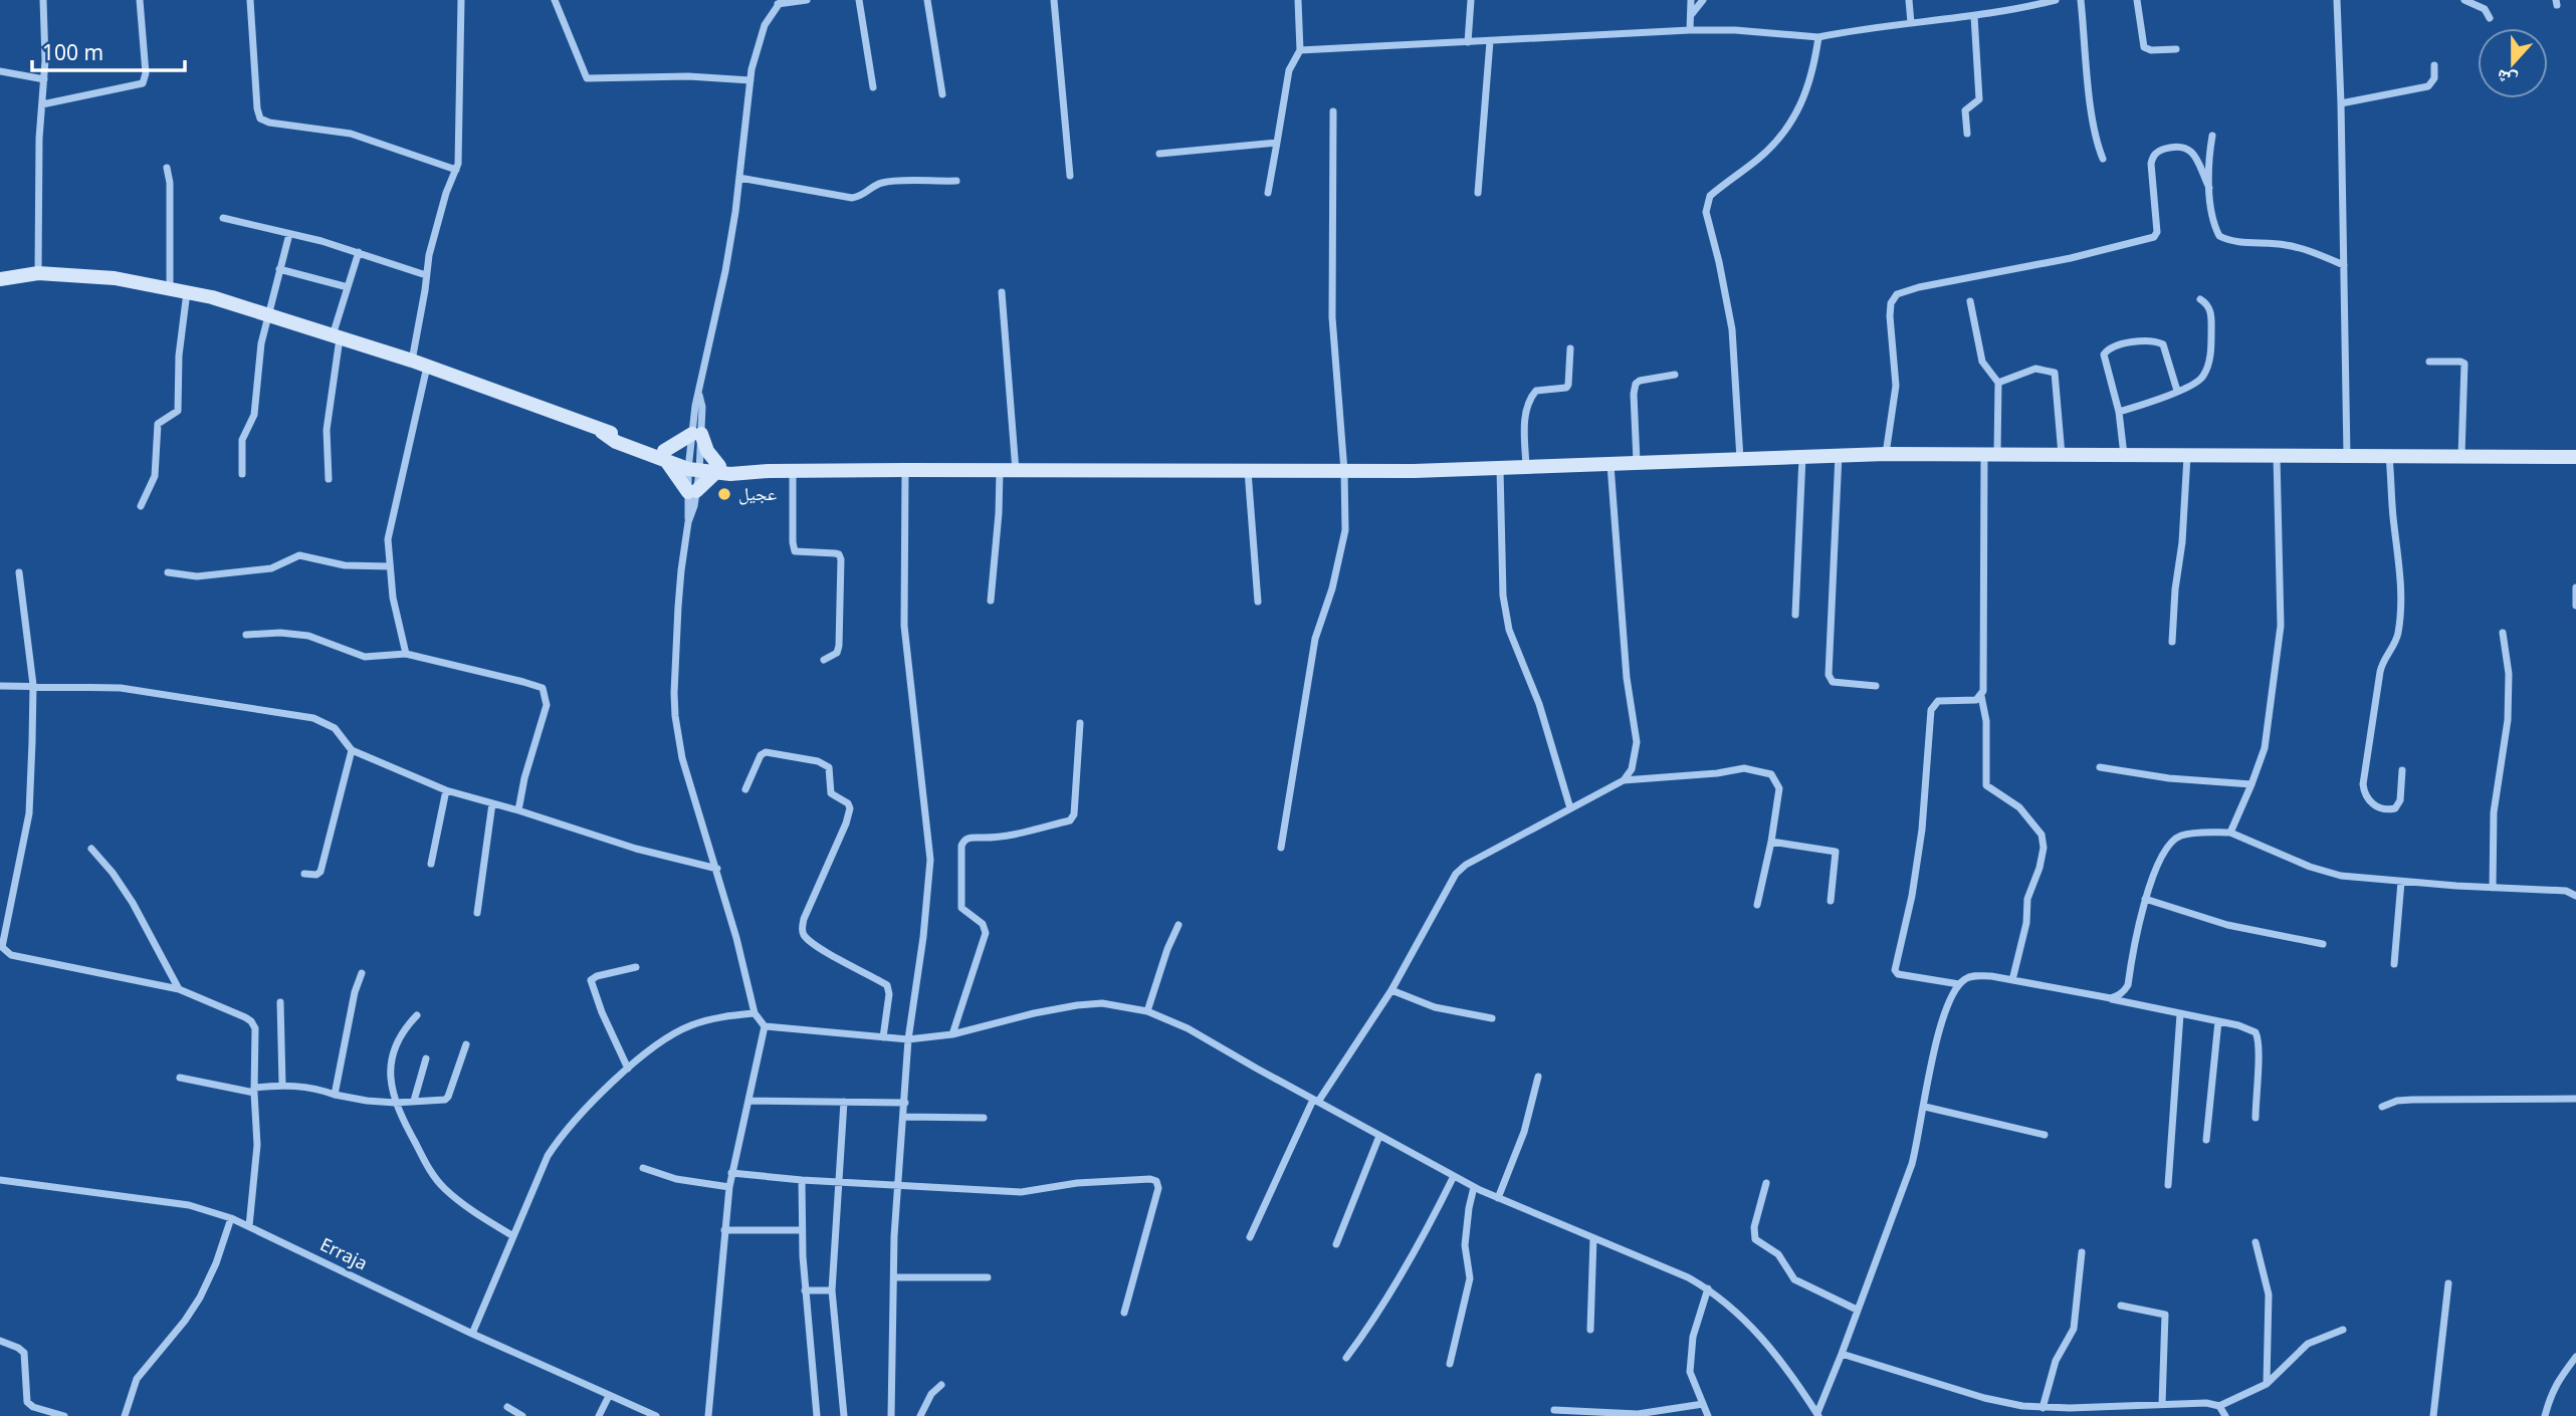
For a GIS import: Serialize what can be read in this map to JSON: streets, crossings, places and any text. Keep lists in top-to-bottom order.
{
  "streets": {
    "street": ["Erraja"]
  },
  "places": ["عجيل"],
  "scale_bar": "100 m",
  "north": "bottom"
}
